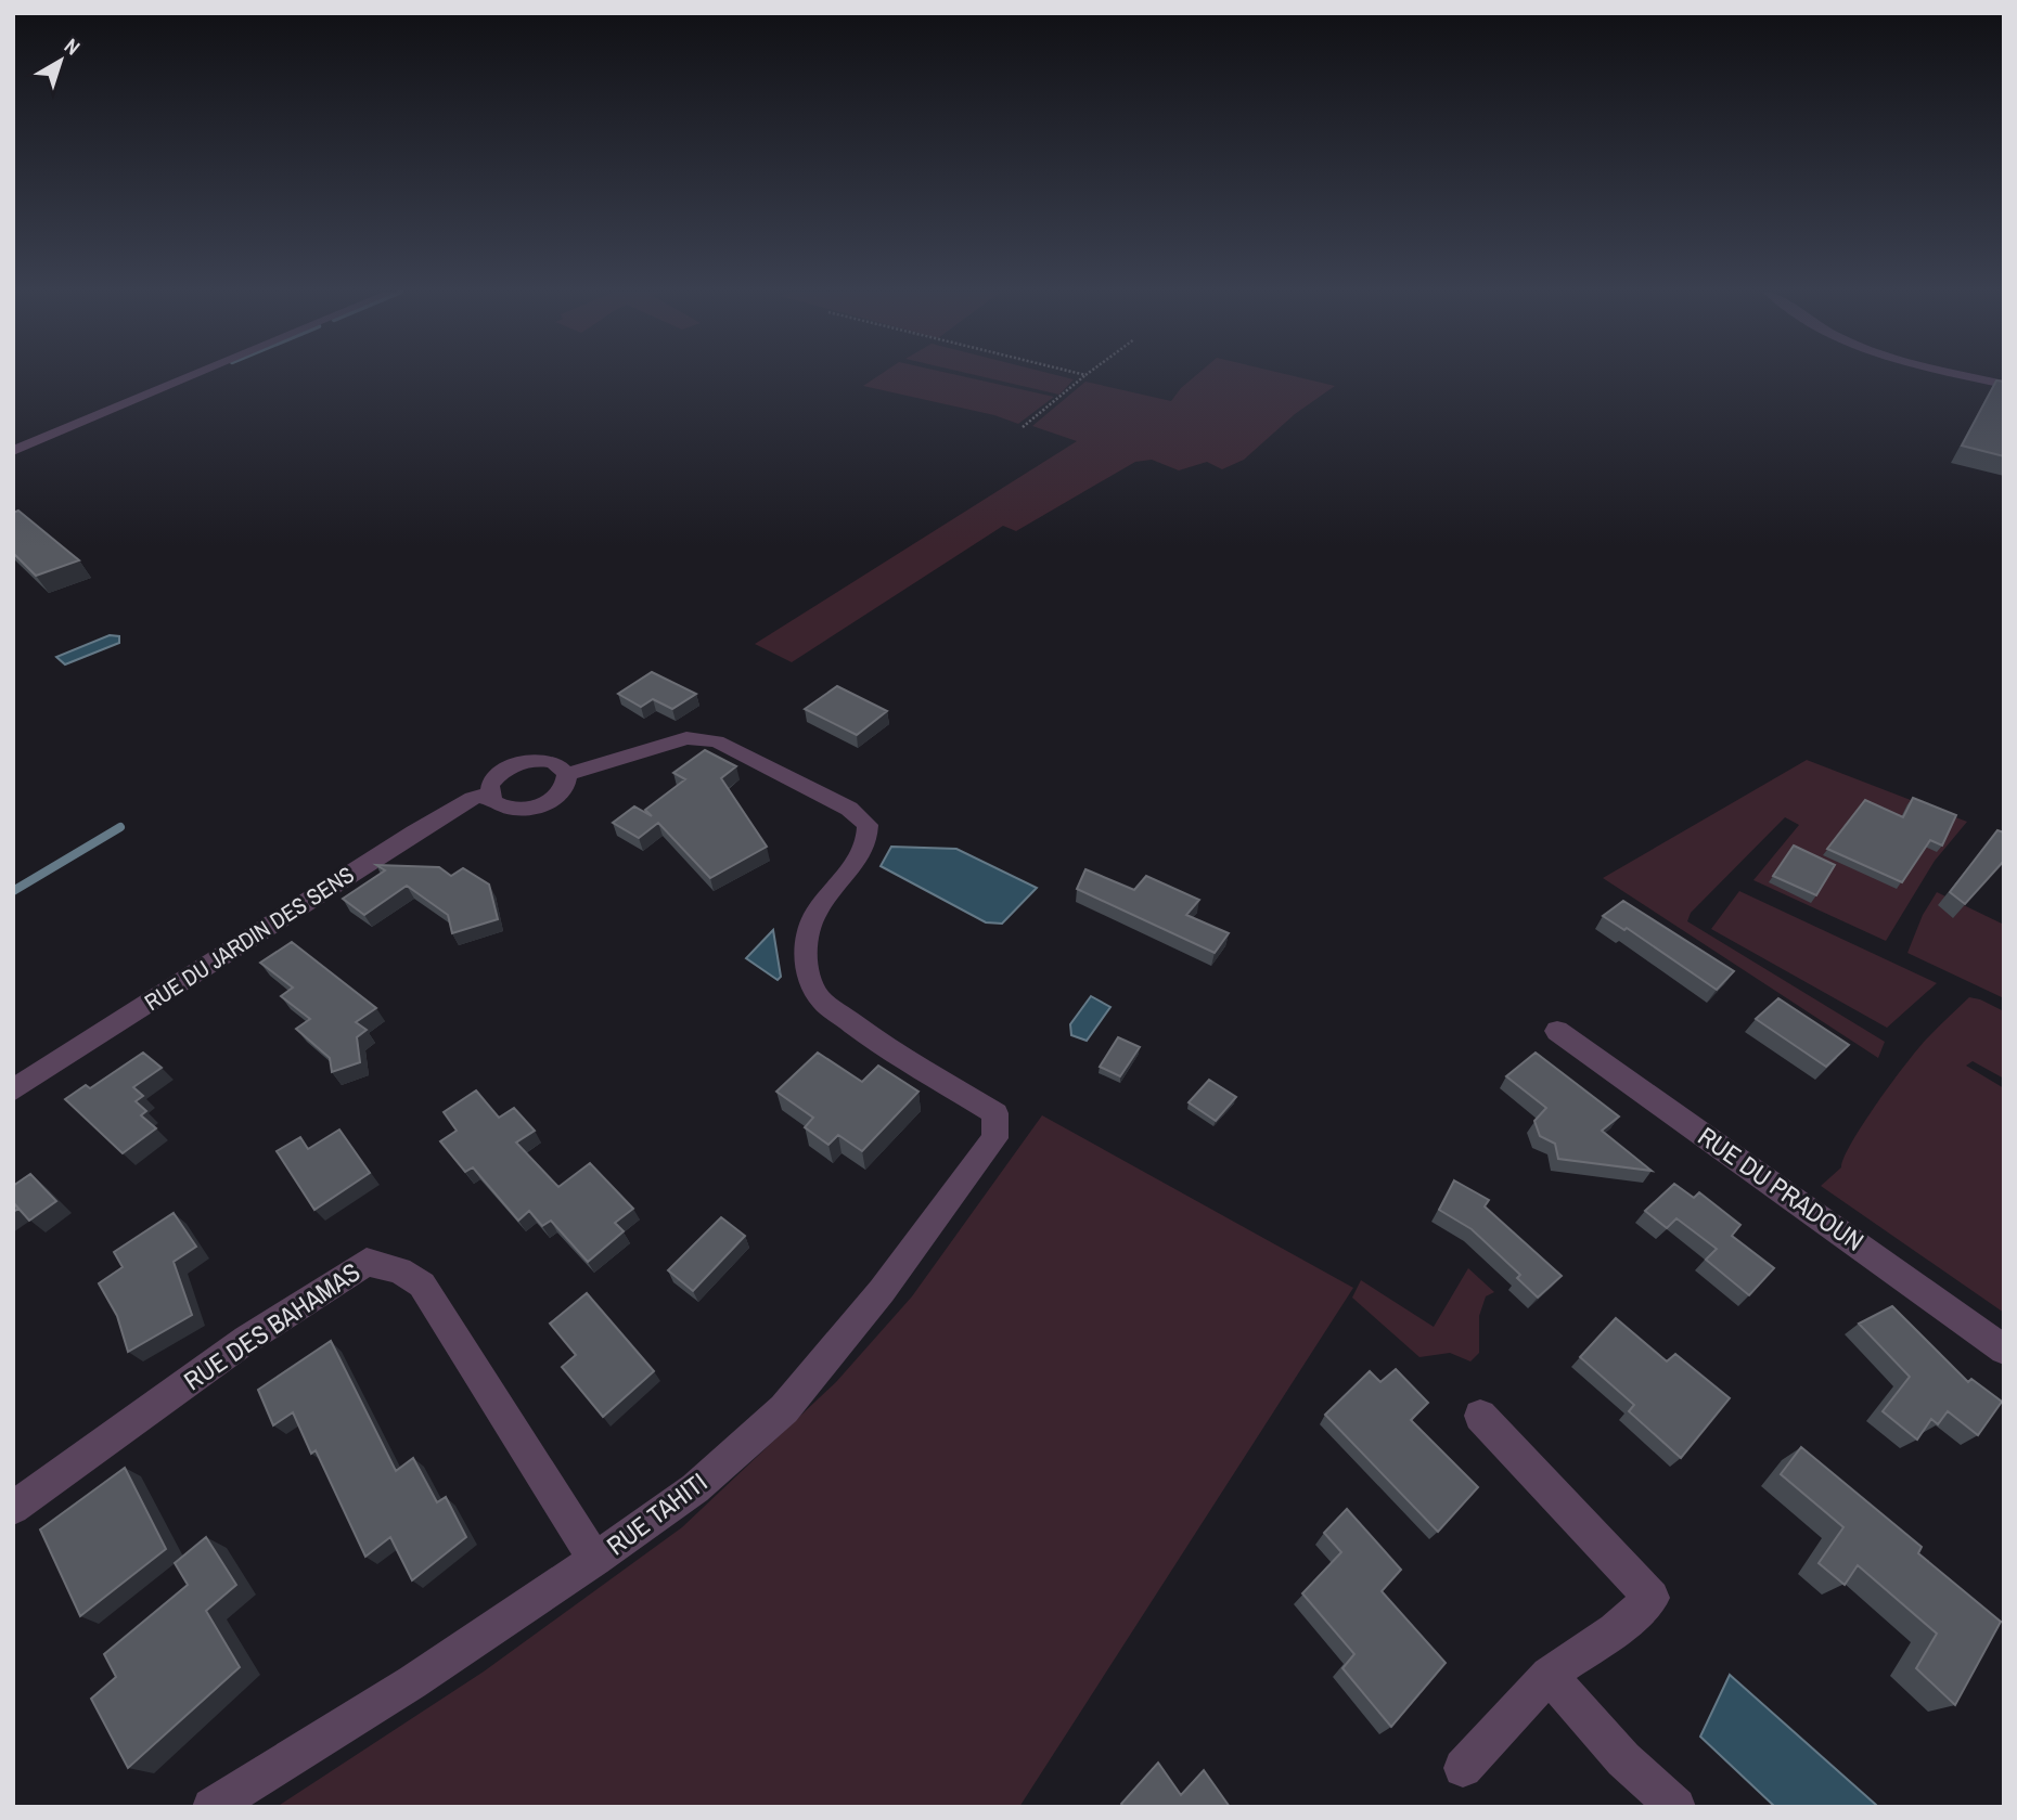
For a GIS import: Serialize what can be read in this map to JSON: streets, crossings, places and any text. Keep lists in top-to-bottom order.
{
  "streets": {
    "street": [
      "RUE DU JARDIN DES SENS",
      "RUE DU PRADOUN",
      "RUE DES BAHAMAS",
      "RUE TAHITI"
    ]
  },
  "crossings": [
    ["RUE DU JARDIN DES SENS", "RUE TAHITI"],
    ["RUE DES BAHAMAS", "RUE TAHITI"]
  ],
  "north": "top right"
}
